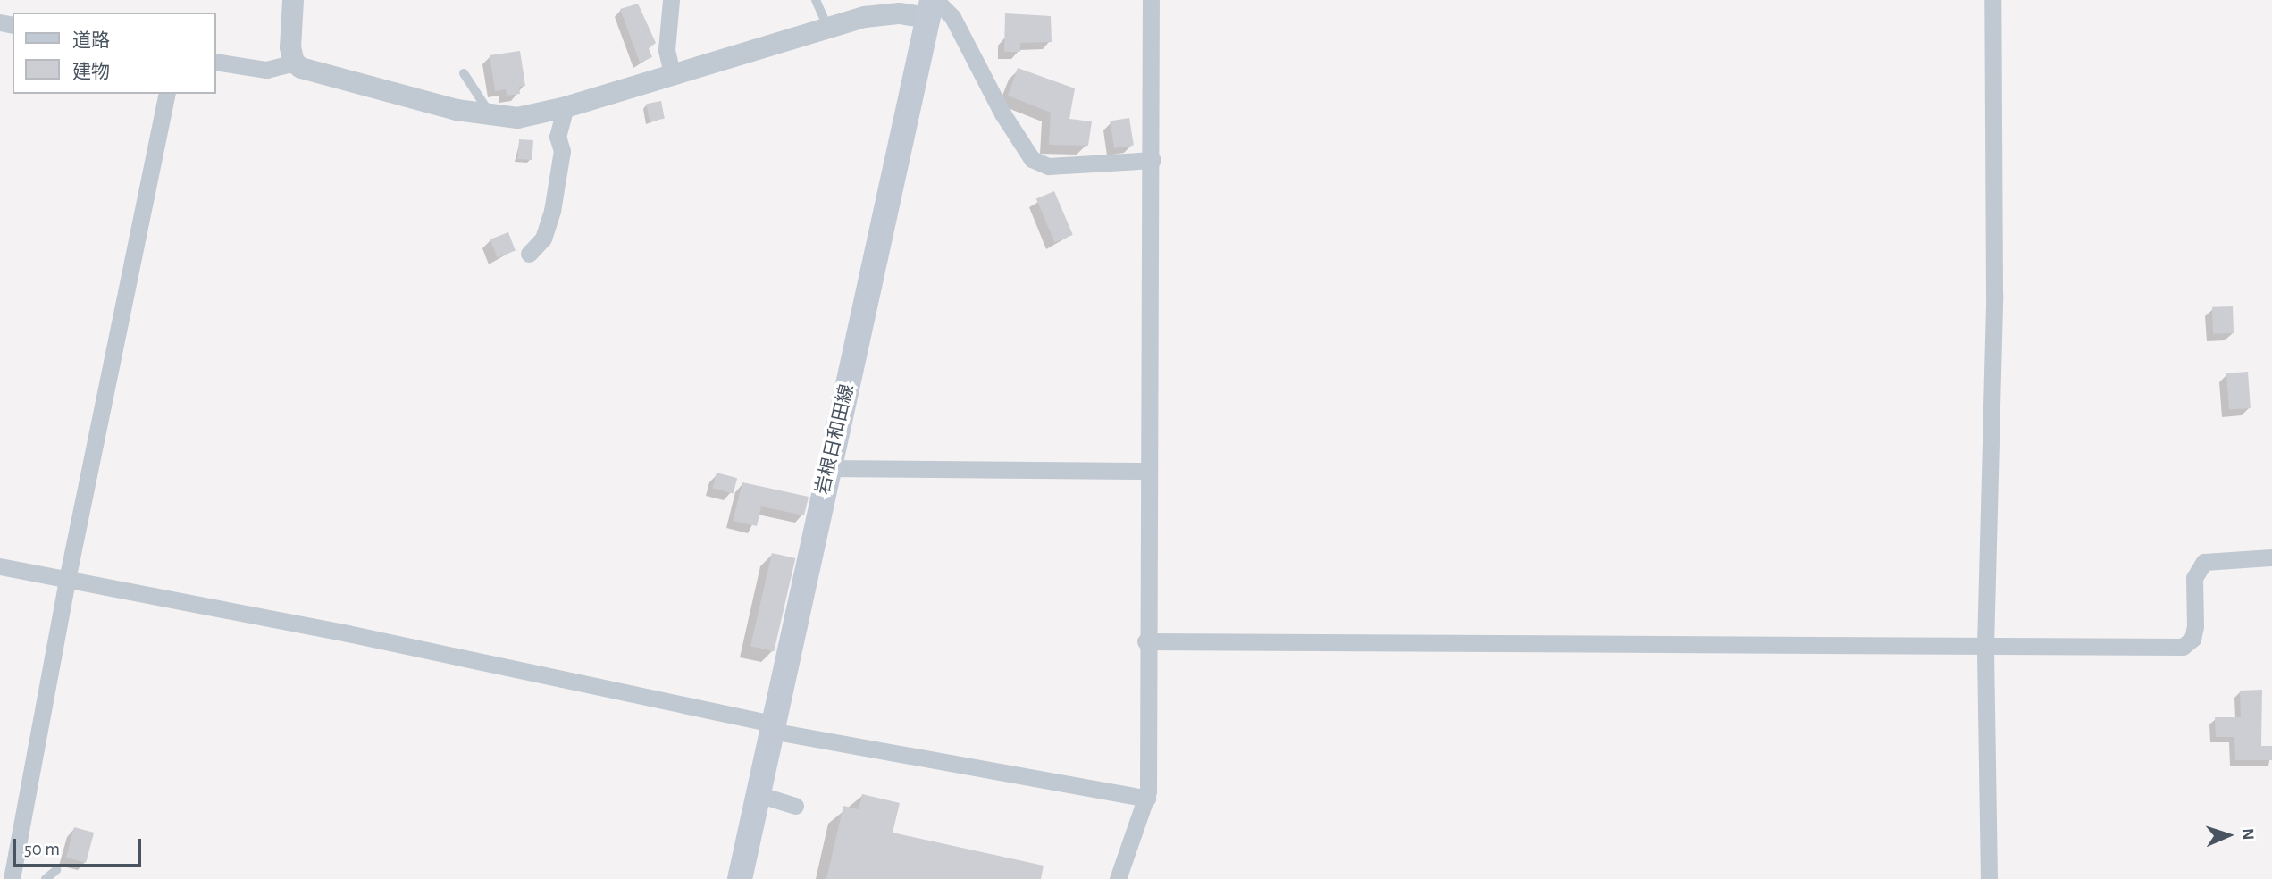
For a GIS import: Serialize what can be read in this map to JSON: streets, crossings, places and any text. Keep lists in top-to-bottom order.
{
  "streets": {
    "main road": ["岩根日和田線"]
  },
  "legend": ["道路", "建物"],
  "scale_bar": "50 m",
  "north": "right"
}
